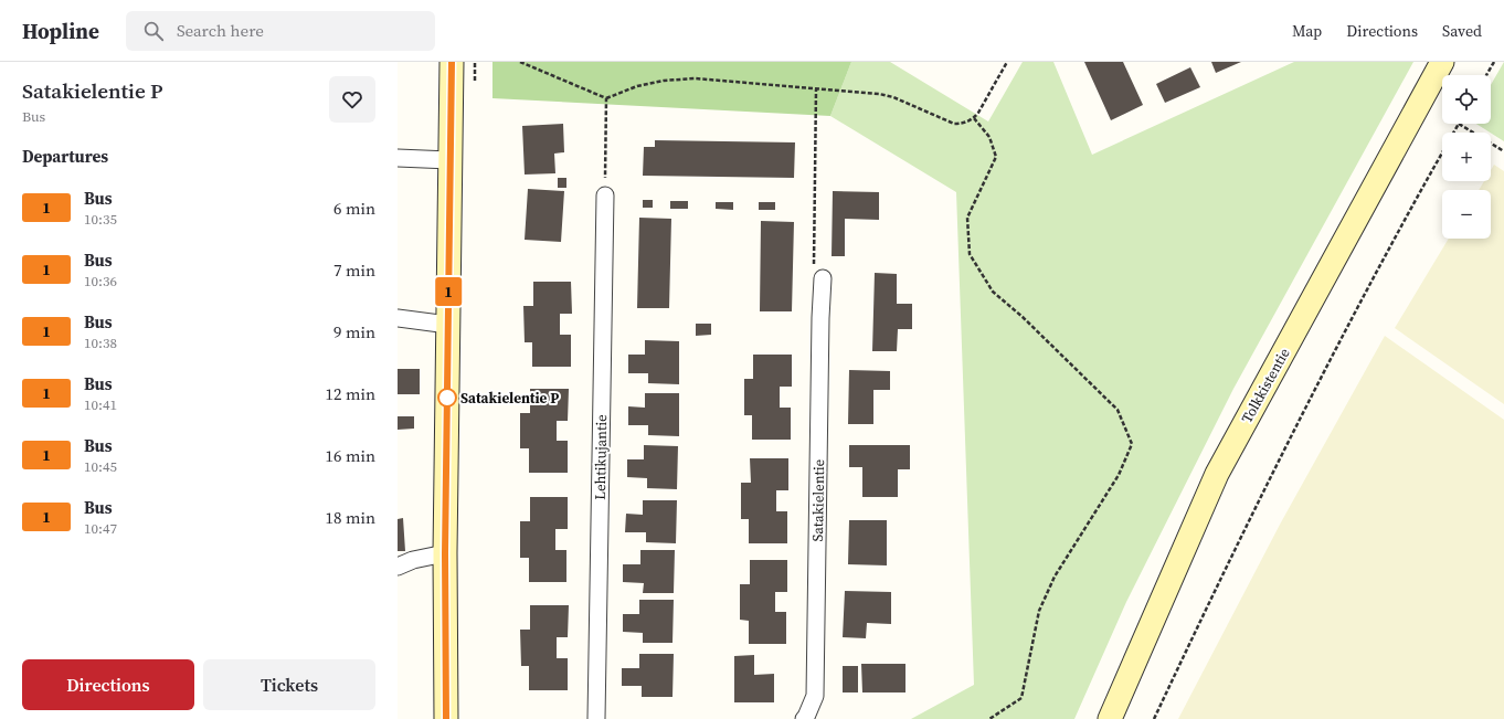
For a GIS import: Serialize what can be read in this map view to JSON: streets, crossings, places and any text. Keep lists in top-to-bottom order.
{
  "streets": {
    "street": ["Tolkkistentie", "Lehtikujantie", "Satakielentie"]
  },
  "places": ["Satakielentie P"],
  "lines": ["bus line 1"],
  "page": {
    "header": "Hopline",
    "search": "Search here",
    "nav": ["Map", "Directions", "Saved"],
    "heading": [
      ["Satakielentie P", "Bus"],
      "Departures"
    ],
    "on_map": "1",
    "map_buttons": ["+", "−"],
    "list": [
      {
        "mark": "1",
        "name": "Bus",
        "note": "10:35",
        "value": "6 min"
      },
      {
        "mark": "1",
        "name": "Bus",
        "note": "10:36",
        "value": "7 min"
      },
      {
        "mark": "1",
        "name": "Bus",
        "note": "10:38",
        "value": "9 min"
      },
      {
        "mark": "1",
        "name": "Bus",
        "note": "10:41",
        "value": "12 min"
      },
      {
        "mark": "1",
        "name": "Bus",
        "note": "10:45",
        "value": "16 min"
      },
      {
        "mark": "1",
        "name": "Bus",
        "note": "10:47",
        "value": "18 min"
      }
    ],
    "buttons": ["Directions", "Tickets"]
  }
}
